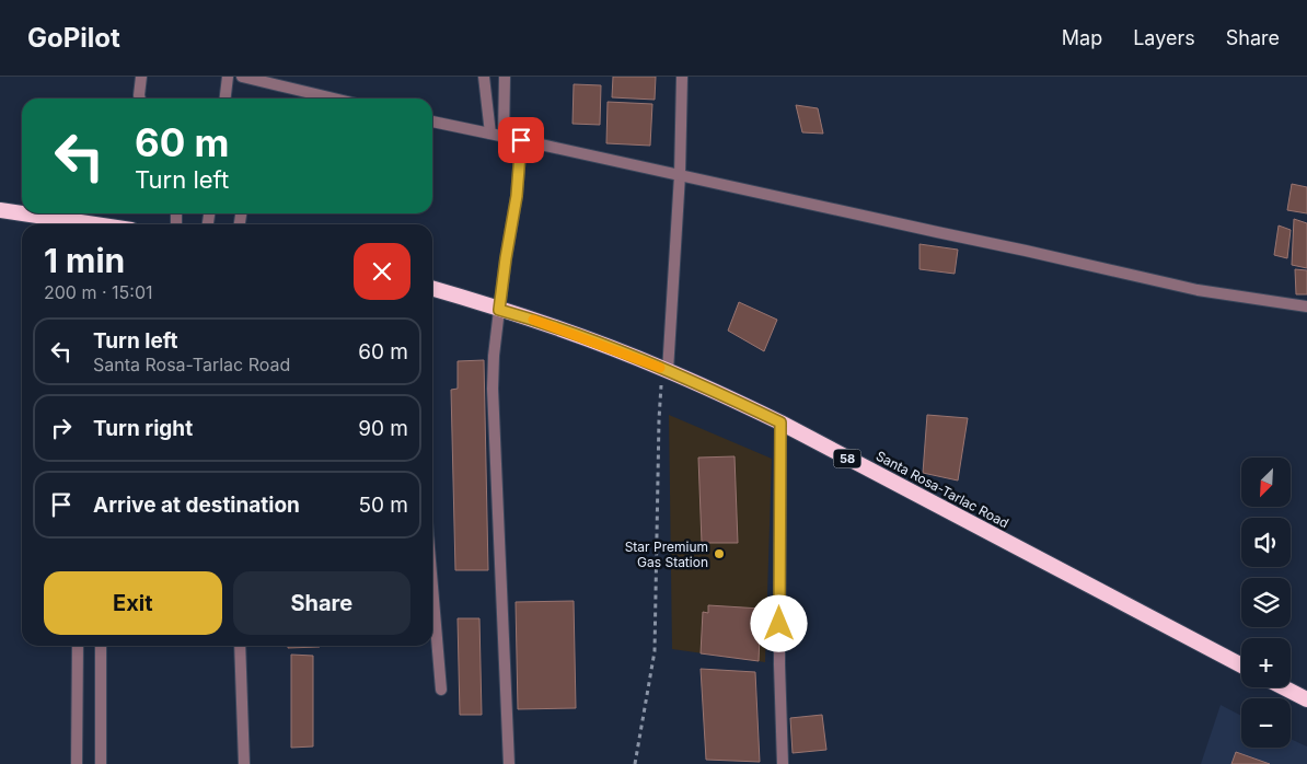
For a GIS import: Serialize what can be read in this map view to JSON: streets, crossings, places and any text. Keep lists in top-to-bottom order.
{
  "streets": {
    "highway": ["58", "Santa Rosa-Tarlac Road"]
  },
  "places": ["Star Premium Gas Station"],
  "north": "bottom left",
  "page": {
    "header": "GoPilot",
    "nav": ["Map", "Layers", "Share"],
    "turn": ["60 m", "Turn left"],
    "heading": ["1 min", "200 m · 15:01"],
    "list": [
      {
        "name": "Turn left",
        "note": "Santa Rosa-Tarlac Road",
        "value": "60 m"
      },
      {
        "name": "Turn right",
        "value": "90 m"
      },
      {
        "name": "Arrive at destination",
        "value": "50 m"
      }
    ],
    "map_buttons": ["+", "−"],
    "buttons": ["Exit", "Share"]
  }
}
